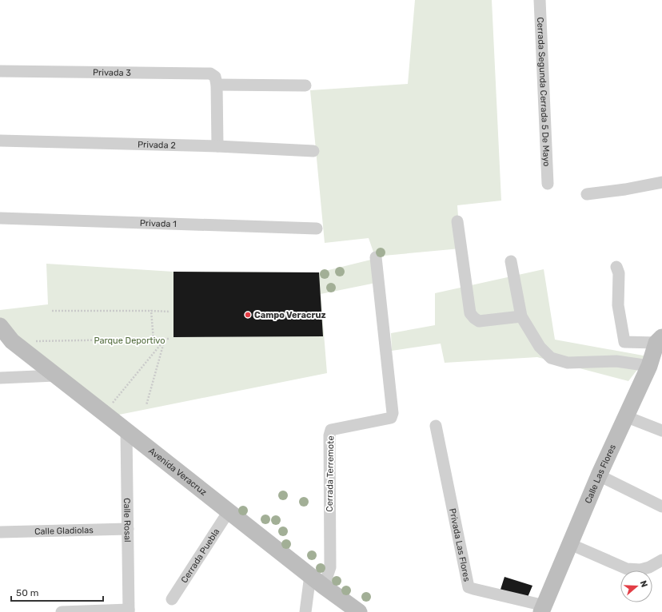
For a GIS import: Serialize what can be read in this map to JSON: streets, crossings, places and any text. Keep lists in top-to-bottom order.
{
  "streets": {
    "street": [
      "Privada 3",
      "Cerrada Segunda Cerrada 5 De Mayo",
      "Privada 2",
      "Privada 1",
      "Avenida Veracruz",
      "Cerrada Terremote",
      "Calle Las Flores",
      "Calle Rosal",
      "Calle Gladiolas",
      "Privada Las Flores",
      "Cerrada Puebla"
    ]
  },
  "crossings": [
    ["Avenida Veracruz", "Cerrada Terremote"],
    ["Avenida Veracruz", "Calle Rosal"],
    ["Avenida Veracruz", "Cerrada Puebla"],
    ["Calle Las Flores", "Privada Las Flores"],
    ["Calle Rosal", "Calle Gladiolas"]
  ],
  "parks": ["Parque Deportivo"],
  "places": ["Campo Veracruz"],
  "scale_bar": "50 m",
  "north": "right"
}
